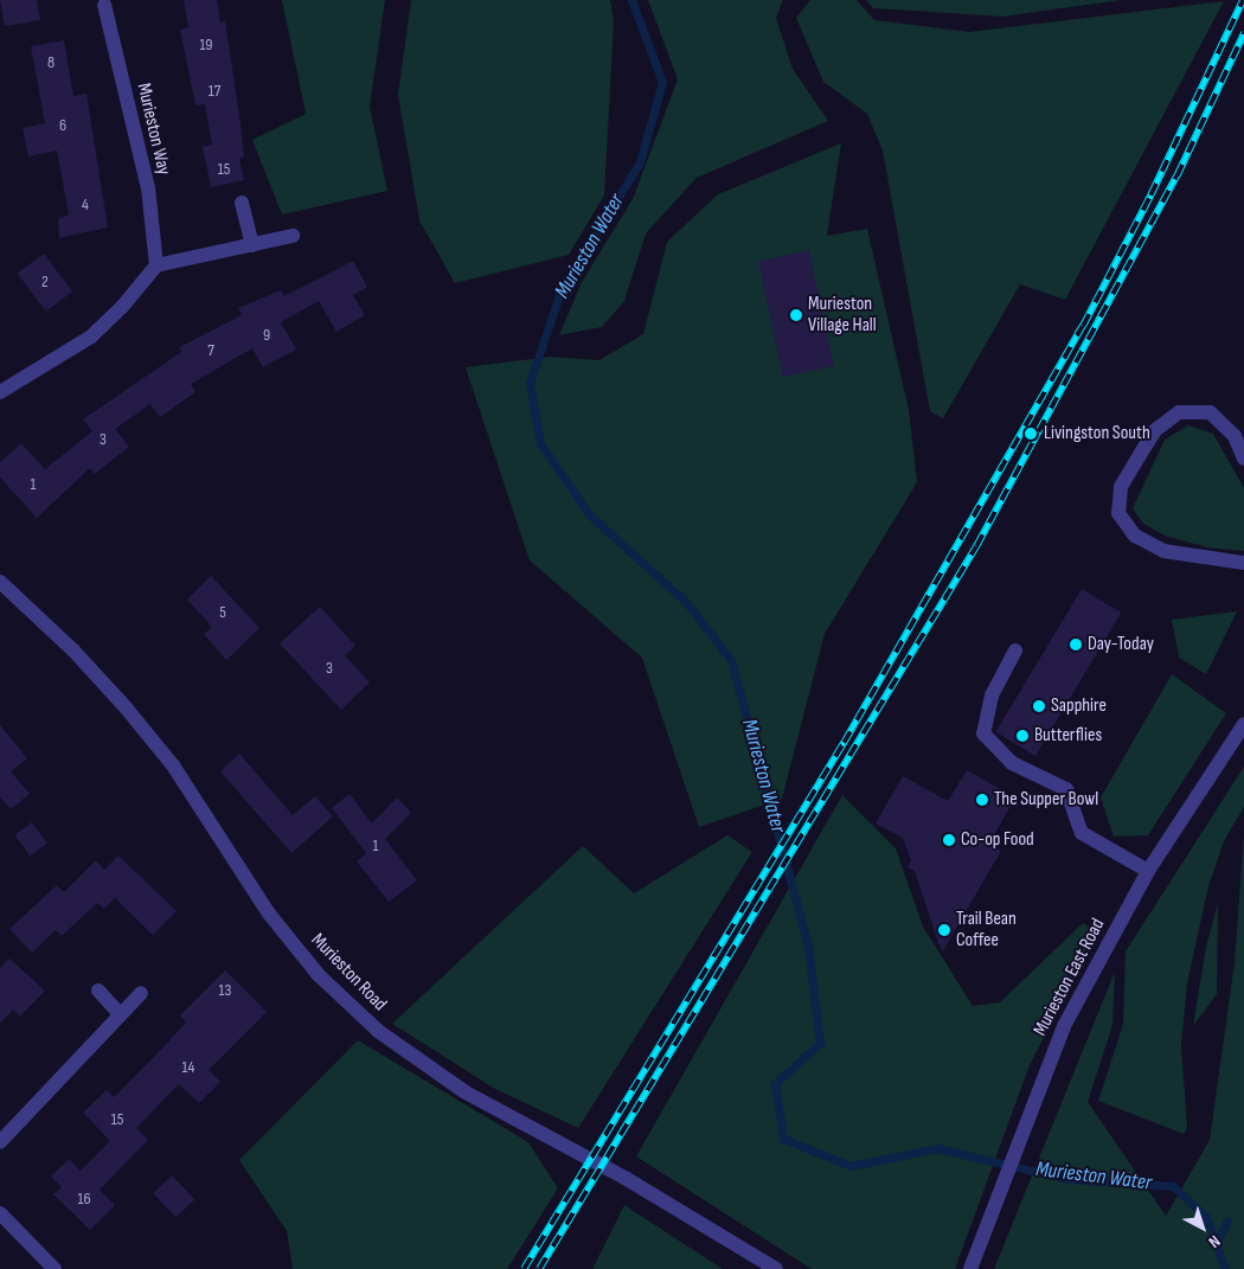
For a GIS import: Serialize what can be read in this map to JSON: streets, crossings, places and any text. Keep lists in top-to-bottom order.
{
  "streets": {
    "street": ["Murieston Way", "Murieston Road", "Murieston East Road"]
  },
  "water": ["Murieston Water"],
  "places": [
    "Murieston Village Hall",
    "Livingston South",
    "Day-Today",
    "Sapphire",
    "Butterflies",
    "The Supper Bowl",
    "Co-op Food",
    "Trail Bean Coffee"
  ],
  "house_numbers": [
    "19",
    "8",
    "17",
    "6",
    "15",
    "4",
    "2",
    "9",
    "7",
    "3",
    "1",
    "5",
    "3",
    "1",
    "13",
    "14",
    "15",
    "16"
  ],
  "north": "bottom right"
}
